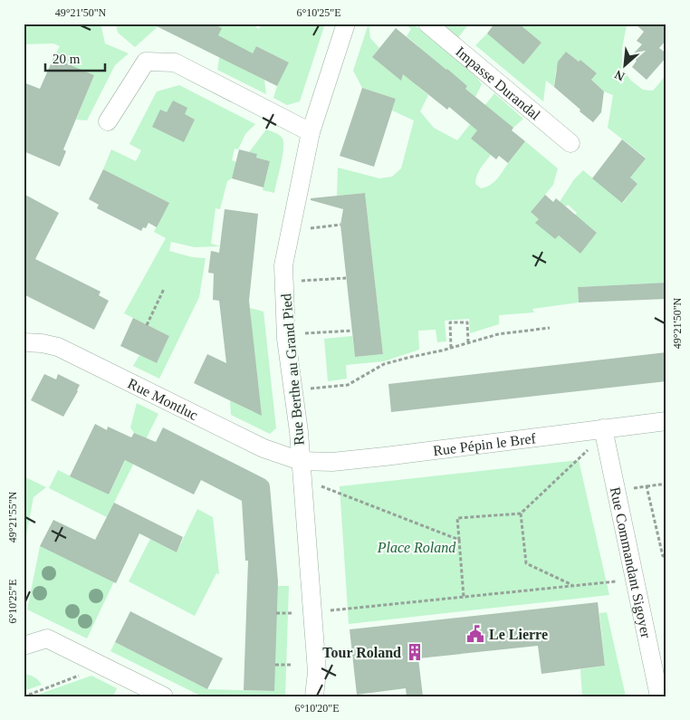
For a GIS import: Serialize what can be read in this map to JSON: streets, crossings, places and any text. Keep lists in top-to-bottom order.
{
  "streets": {
    "street": [
      "Impasse Durandal",
      "Rue Berthe au Grand Pied",
      "Rue Montluc",
      "Rue Pépin le Bref",
      "Rue Commandant Sigoyer"
    ]
  },
  "crossings": [
    ["Rue Berthe au Grand Pied", "Rue Montluc"],
    ["Rue Berthe au Grand Pied", "Rue Pépin le Bref"],
    ["Rue Montluc", "Rue Pépin le Bref"],
    ["Rue Pépin le Bref", "Rue Commandant Sigoyer"]
  ],
  "parks": ["Place Roland"],
  "places": {
    "public building": ["Le Lierre"],
    "building": ["Tour Roland"]
  },
  "scale_bar": "20 m",
  "north": "bottom left",
  "coordinates": [
    "49°21'50\"N",
    "6°10'25\"E",
    "49°21'55\"N",
    "6°10'20\"E"
  ]
}
